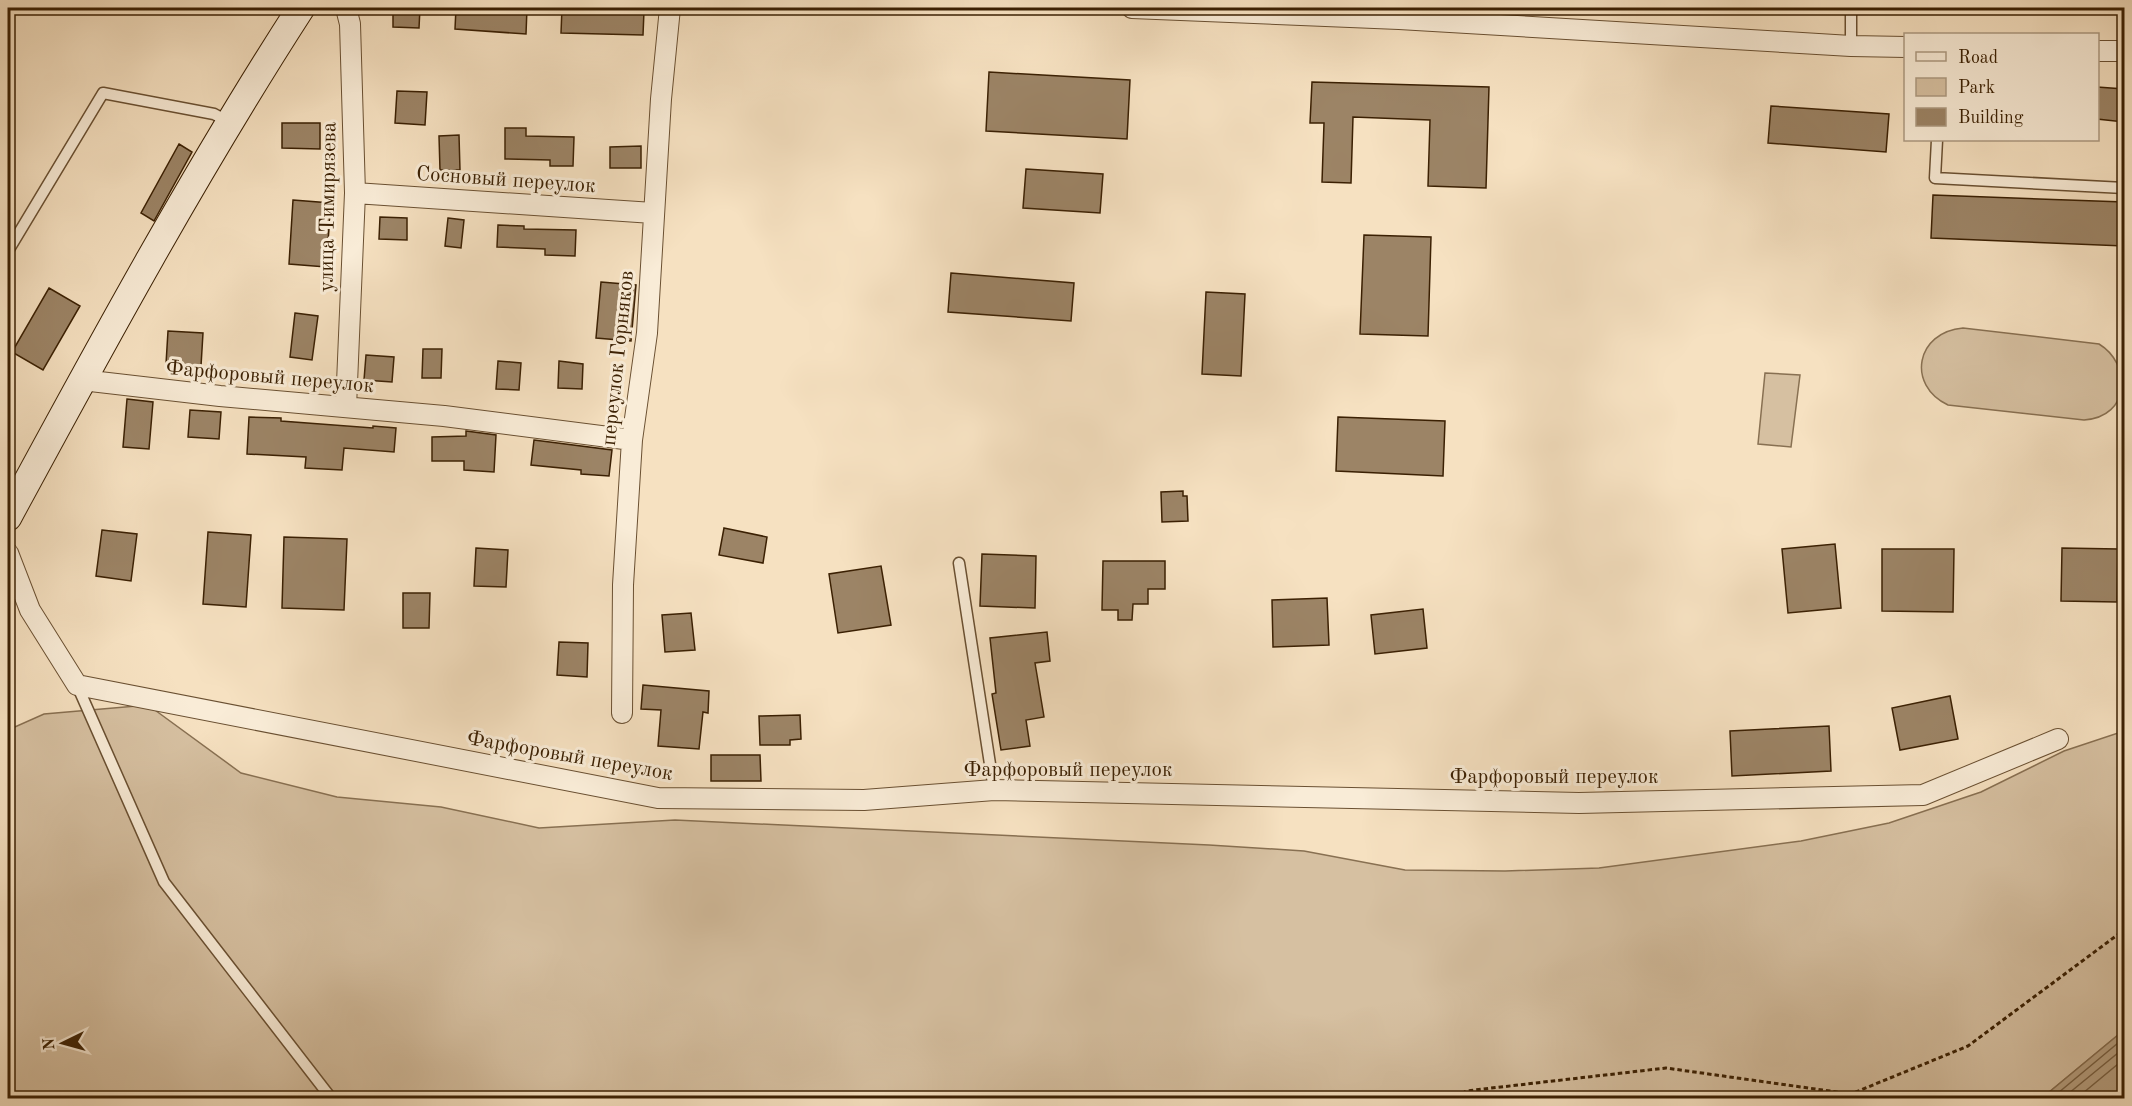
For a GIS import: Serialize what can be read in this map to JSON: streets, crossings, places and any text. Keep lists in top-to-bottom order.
{
  "streets": {
    "street": [
      "Сосновый переулок",
      "улица Тимирязева",
      "переулок Горняков",
      "Фарфоровый переулок"
    ]
  },
  "crossings": [
    ["Сосновый переулок", "улица Тимирязева"],
    ["Сосновый переулок", "переулок Горняков"],
    ["улица Тимирязева", "Фарфоровый переулок"],
    ["переулок Горняков", "Фарфоровый переулок"]
  ],
  "legend": ["Road", "Park", "Building"],
  "north": "left"
}
